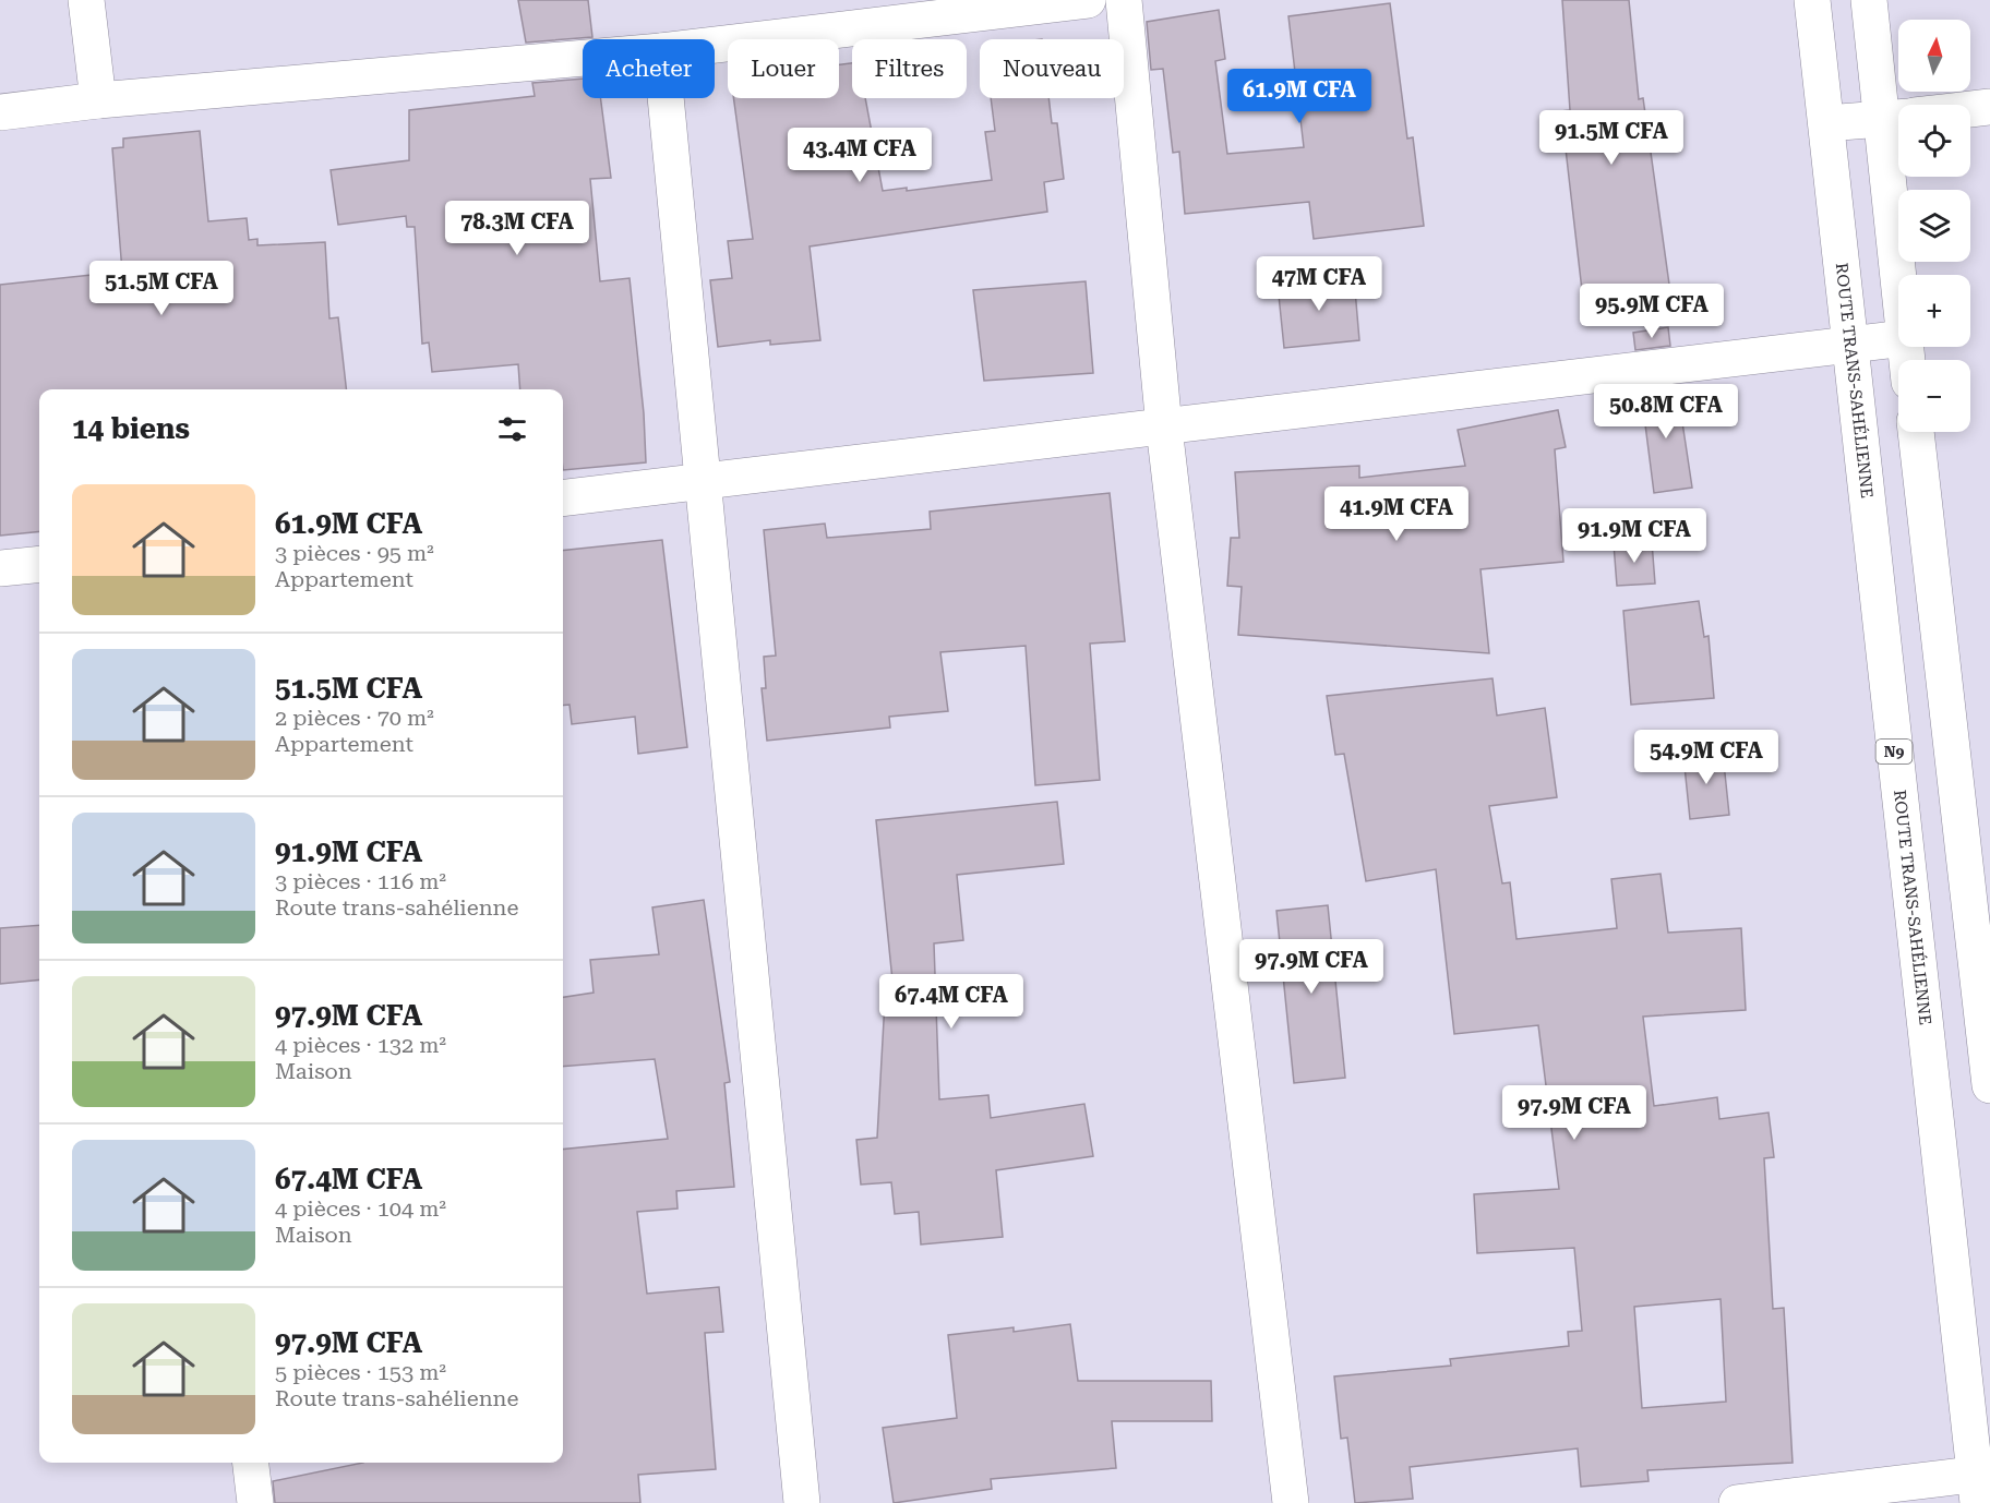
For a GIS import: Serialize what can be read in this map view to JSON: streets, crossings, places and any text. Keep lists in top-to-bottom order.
{
  "streets": {
    "main road": ["ROUTE TRANS-SAHÉLIENNE", "N9"]
  },
  "north": "top",
  "page": {
    "map_buttons": ["+", "−"],
    "chip": [
      "Acheter",
      "Louer",
      "Filtres",
      "Nouveau"
    ],
    "price": [
      "61.9M CFA",
      "91.5M CFA",
      "43.4M CFA",
      "78.3M CFA",
      "47M CFA",
      "51.5M CFA",
      "95.9M CFA",
      "50.8M CFA",
      "41.9M CFA",
      "91.9M CFA",
      "54.9M CFA",
      "97.9M CFA",
      "67.4M CFA",
      "97.9M CFA"
    ],
    "heading": "14 biens",
    "list": [
      {
        "name": "61.9M CFA",
        "note": "3 pièces · 95 m² · Appartement"
      },
      {
        "name": "51.5M CFA",
        "note": "2 pièces · 70 m² · Appartement"
      },
      {
        "name": "91.9M CFA",
        "note": "3 pièces · 116 m² · Route trans-sahélienne"
      },
      {
        "name": "97.9M CFA",
        "note": "4 pièces · 132 m² · Maison"
      },
      {
        "name": "67.4M CFA",
        "note": "4 pièces · 104 m² · Maison"
      },
      {
        "name": "97.9M CFA",
        "note": "5 pièces · 153 m² · Route trans-sahélienne"
      }
    ]
  }
}
